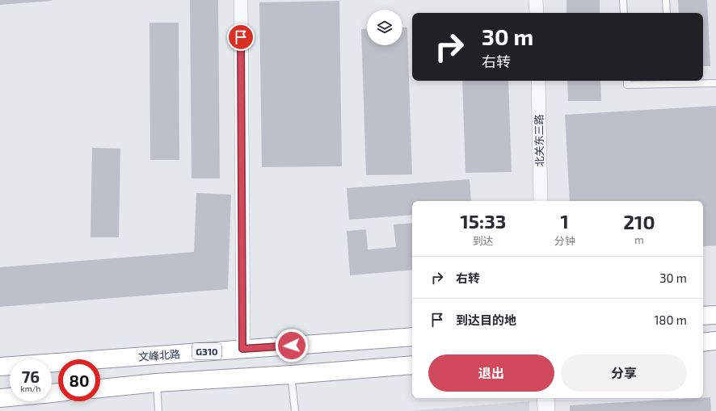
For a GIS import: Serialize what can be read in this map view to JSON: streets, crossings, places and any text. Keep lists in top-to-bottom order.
{
  "streets": {
    "highway": ["G310", "文峰北路"],
    "street": ["北关东三路"]
  },
  "page": {
    "turn": ["30 m", "右转"],
    "eta": [
      "15:33",
      "到达",
      "1",
      "分钟",
      "210",
      "m"
    ],
    "list": [
      {
        "name": "右转",
        "value": "30 m"
      },
      {
        "name": "到达目的地",
        "value": "180 m"
      }
    ],
    "buttons": ["退出", "分享"],
    "speed": "76 km/h",
    "limit": "80"
  }
}
